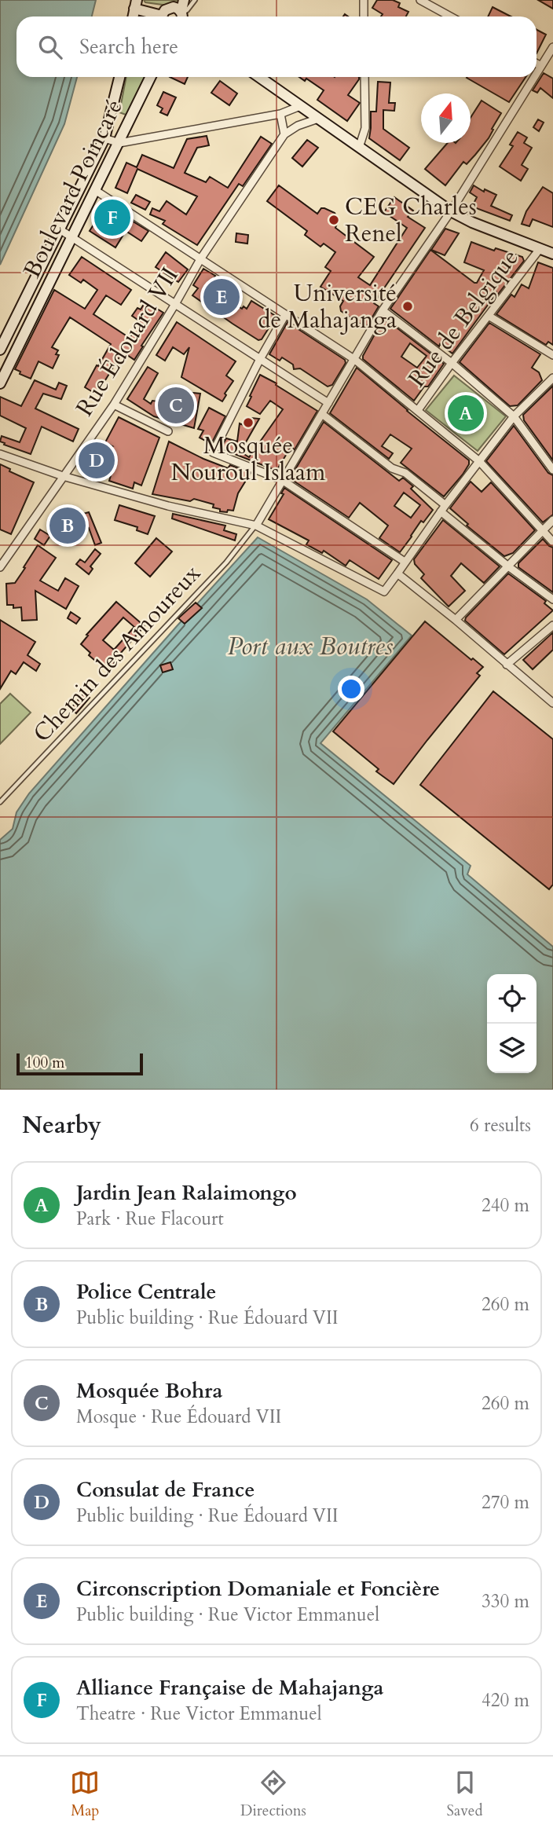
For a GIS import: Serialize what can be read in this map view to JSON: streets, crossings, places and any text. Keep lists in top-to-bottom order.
{
  "streets": {
    "street": ["Boulevard Poincaré", "Rue de Belgique", "Rue Édouard VII"],
    "lane": ["Chemin des Amoureux"]
  },
  "water": ["Port aux Boutres"],
  "places": ["CEG Charles Renel", "Université de Mahajanga", "Mosquée Nouroul Islaam"],
  "scale_bar": "100 m",
  "north": "top",
  "page": {
    "search": "Search here",
    "pins": [
      "F",
      "E",
      "C",
      "A",
      "D",
      "B"
    ],
    "scale": "100 m",
    "heading": ["Nearby", "6 results"],
    "list": [
      {
        "mark": "A",
        "name": "Jardin Jean Ralaimongo",
        "note": "Park · Rue Flacourt",
        "value": "240 m"
      },
      {
        "mark": "B",
        "name": "Police Centrale",
        "note": "Public building · Rue Édouard VII",
        "value": "260 m"
      },
      {
        "mark": "C",
        "name": "Mosquée Bohra",
        "note": "Mosque · Rue Édouard VII",
        "value": "260 m"
      },
      {
        "mark": "D",
        "name": "Consulat de France",
        "note": "Public building · Rue Édouard VII",
        "value": "270 m"
      },
      {
        "mark": "E",
        "name": "Circonscription Domaniale et Foncière",
        "note": "Public building · Rue Victor Emmanuel",
        "value": "330 m"
      },
      {
        "mark": "F",
        "name": "Alliance Française de Mahajanga",
        "note": "Theatre · Rue Victor Emmanuel",
        "value": "420 m"
      }
    ],
    "nav": ["Map", "Directions", "Saved"]
  }
}
